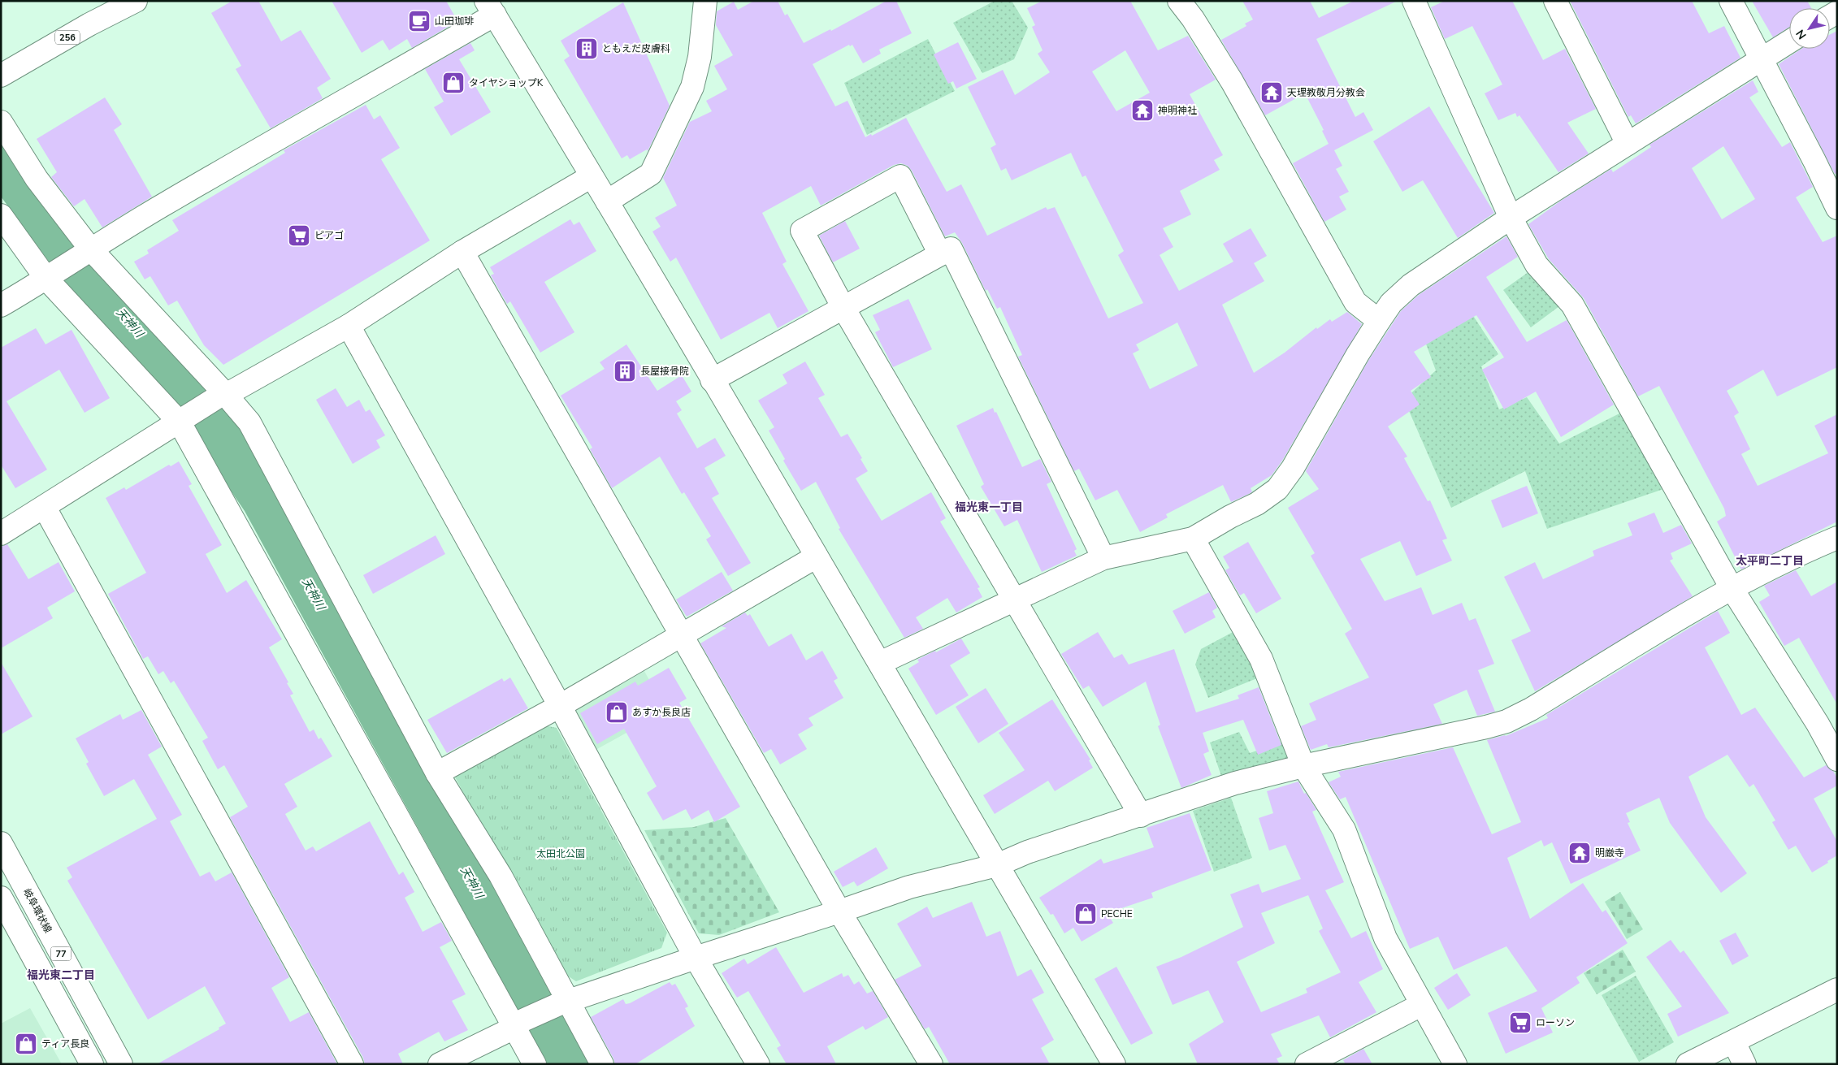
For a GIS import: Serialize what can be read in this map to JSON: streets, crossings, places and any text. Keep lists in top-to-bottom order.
{
  "streets": {
    "main road": ["256", "岐阜環状線", "77"]
  },
  "districts": ["福光東一丁目", "太平町二丁目", "福光東二丁目"],
  "water": ["天神川"],
  "parks": ["太田北公園"],
  "places": {
    "cafe": ["山田珈琲"],
    "building": ["ともえだ皮膚科", "長屋接骨院"],
    "shop": [
      "タイヤショップK",
      "あすか長良店",
      "PECHE",
      "ティア長良"
    ],
    "temple": ["天理教敬月分教会", "神明神社", "明厳寺"],
    "supermarket": ["ピアゴ", "ローソン"]
  },
  "north": "bottom left"
}
